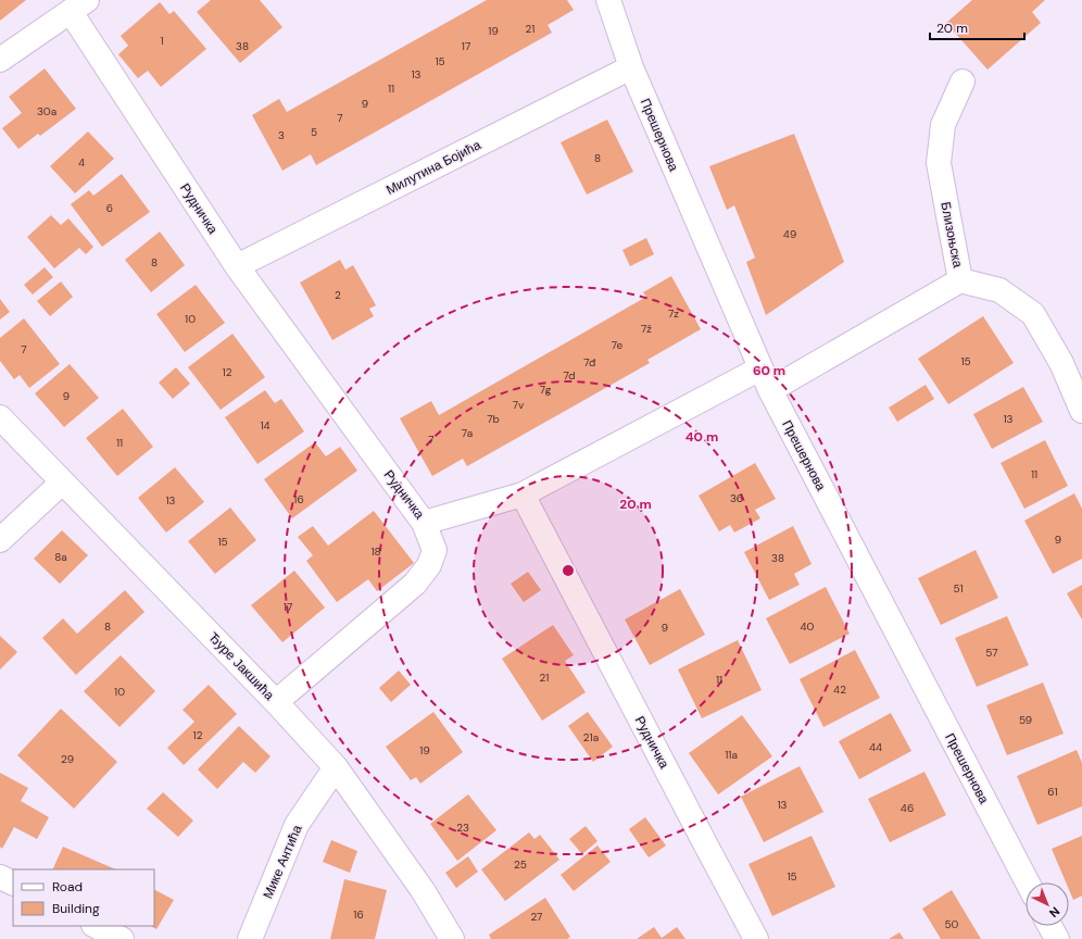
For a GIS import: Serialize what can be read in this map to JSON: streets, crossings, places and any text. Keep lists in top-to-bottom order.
{
  "streets": {
    "street": [
      "Прешернова",
      "Милутина Бојића",
      "Рудничка",
      "Близоњска",
      "Ђуре Јакшића",
      "Мике Антића"
    ]
  },
  "crossings": [
    ["Прешернова", "Милутина Бојића"],
    ["Милутина Бојића", "Рудничка"],
    ["Ђуре Јакшића", "Мике Антића"]
  ],
  "house_numbers": [
    "21",
    "19",
    "1",
    "38",
    "17",
    "15",
    "13",
    "11",
    "9",
    "30a",
    "7",
    "5",
    "3",
    "8",
    "4",
    "6",
    "49",
    "8",
    "2",
    "7z",
    "10",
    "7ž",
    "7e",
    "7",
    "15",
    "7đ",
    "12",
    "7d",
    "7g",
    "9",
    "7v",
    "7b",
    "13",
    "14",
    "7a",
    "7",
    "11",
    "11",
    "36",
    "16",
    "13",
    "9",
    "15",
    "18",
    "8a",
    "38",
    "51",
    "17",
    "8",
    "40",
    "9",
    "57",
    "21",
    "11",
    "42",
    "10",
    "59",
    "12",
    "21a",
    "44",
    "19",
    "11a",
    "29",
    "61",
    "13",
    "46",
    "23",
    "25",
    "15",
    "16",
    "27",
    "50"
  ],
  "legend": ["Road", "Building"],
  "scale_bar": "20 m",
  "north": "bottom right",
  "rings": ["60 m", "40 m", "20 m"]
}
